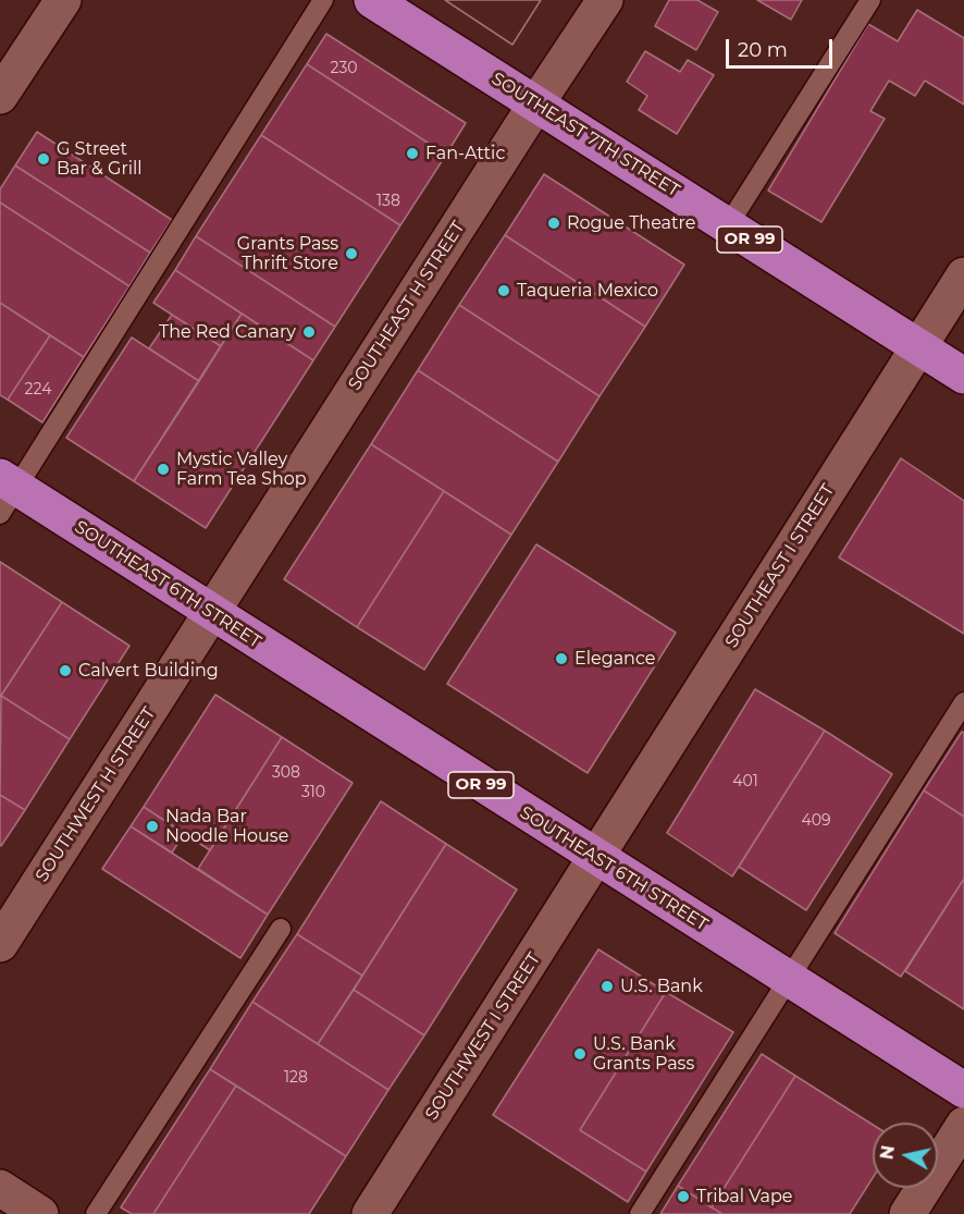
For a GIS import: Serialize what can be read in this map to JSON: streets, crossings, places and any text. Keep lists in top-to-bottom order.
{
  "streets": {
    "highway": ["SOUTHEAST 7TH STREET", "OR 99", "SOUTHEAST 6TH STREET"],
    "street": [
      "SOUTHEAST H STREET",
      "SOUTHEAST I STREET",
      "SOUTHWEST H STREET",
      "SOUTHWEST I STREET"
    ]
  },
  "crossings": [
    ["SOUTHEAST 7TH STREET", "SOUTHEAST H STREET"],
    ["SOUTHEAST 7TH STREET", "SOUTHEAST I STREET"],
    ["SOUTHEAST H STREET", "SOUTHEAST 6TH STREET"],
    ["SOUTHEAST H STREET", "SOUTHWEST H STREET"],
    ["SOUTHEAST I STREET", "SOUTHEAST 6TH STREET"],
    ["SOUTHEAST I STREET", "SOUTHWEST I STREET"],
    ["SOUTHEAST 6TH STREET", "SOUTHWEST H STREET"],
    ["SOUTHEAST 6TH STREET", "SOUTHWEST I STREET"]
  ],
  "places": [
    "Fan-Attic",
    "G Street Bar & Grill",
    "Rogue Theatre",
    "Grants Pass Thrift Store",
    "Taqueria Mexico",
    "The Red Canary",
    "Mystic Valley Farm Tea Shop",
    "Elegance",
    "Calvert Building",
    "Nada Bar Noodle House",
    "U.S. Bank",
    "U.S. Bank Grants Pass",
    "Tribal Vape"
  ],
  "house_numbers": [
    "230",
    "138",
    "224",
    "308",
    "401",
    "310",
    "409",
    "128"
  ],
  "scale_bar": "20 m",
  "north": "left"
}
